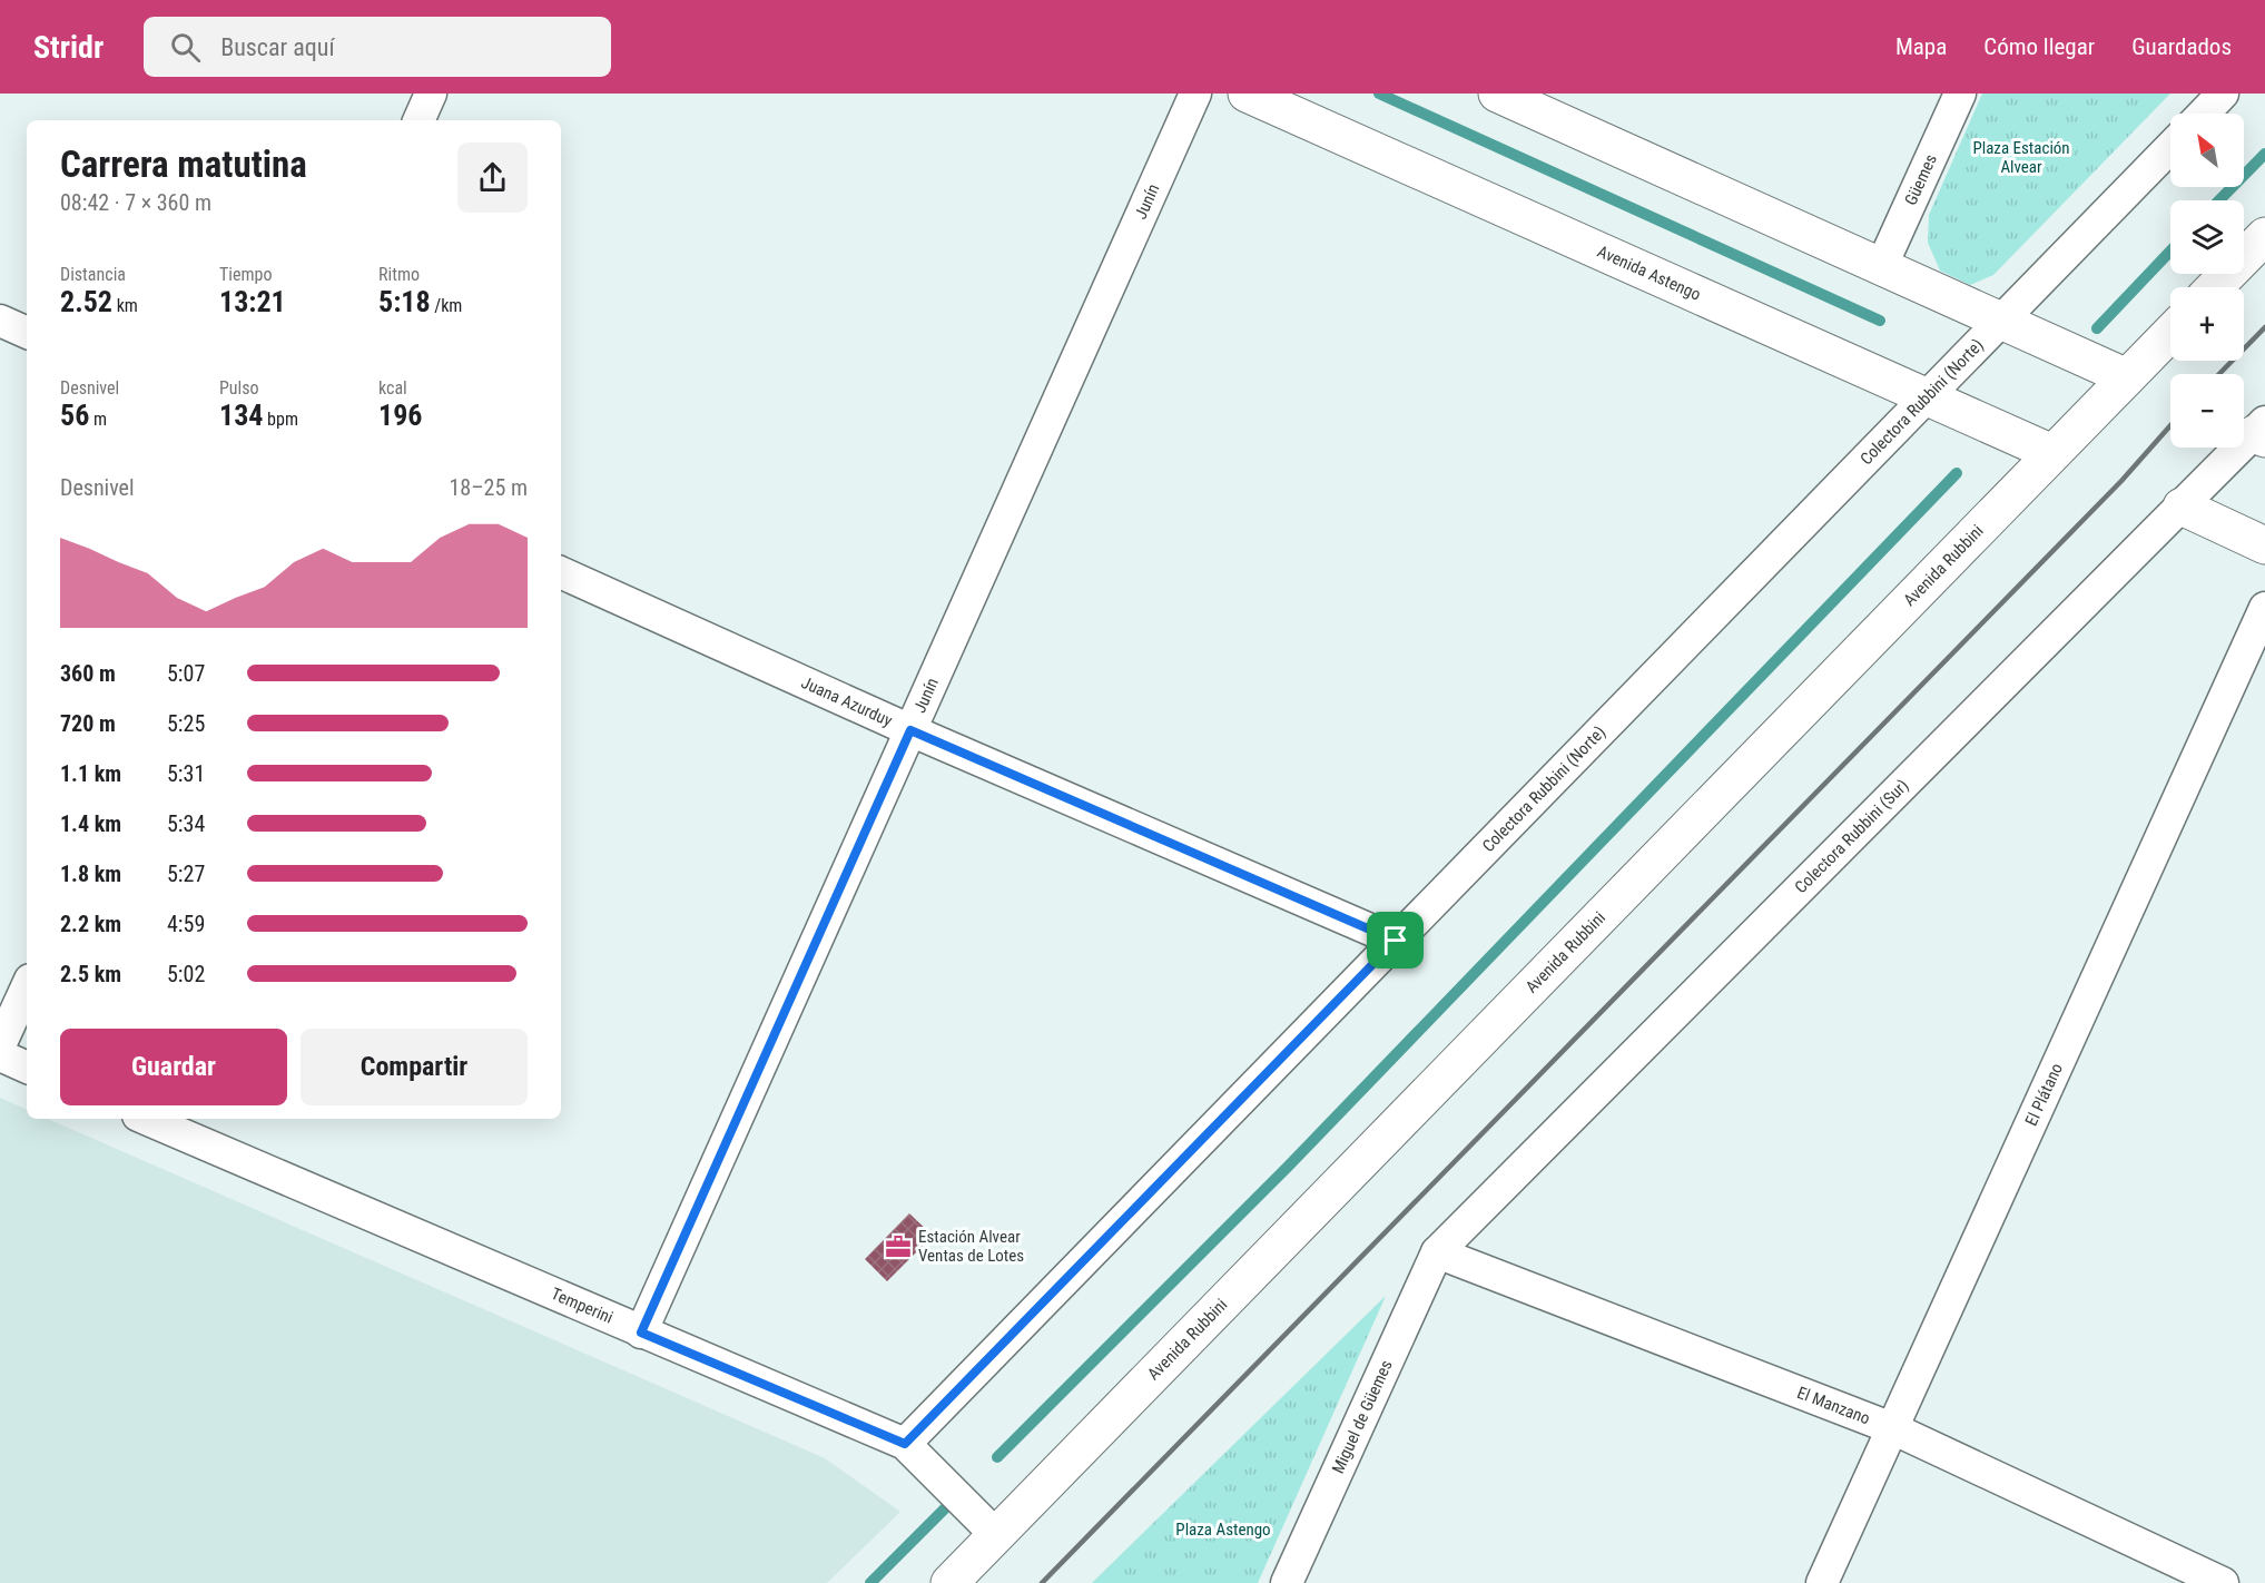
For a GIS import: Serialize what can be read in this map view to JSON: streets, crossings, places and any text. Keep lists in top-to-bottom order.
{
  "streets": {
    "main road": ["Avenida Astengo", "Avenida Rubbini"],
    "street": [
      "Güemes",
      "Junín",
      "Colectora Rubbini (Norte)",
      "Juana Azurduy",
      "Colectora Rubbini (Sur)",
      "El Plátano",
      "Temperini",
      "El Manzano",
      "Miguel de Güemes"
    ]
  },
  "crossings": [
    ["Junín", "Juana Azurduy"],
    ["Junín", "Temperini"],
    ["Avenida Astengo", "Colectora Rubbini (Norte)"],
    ["Avenida Astengo", "Avenida Rubbini"],
    ["Colectora Rubbini (Norte)", "Juana Azurduy"],
    ["Colectora Rubbini (Norte)", "Temperini"],
    ["Avenida Rubbini", "Temperini"],
    ["Colectora Rubbini (Sur)", "El Manzano"],
    ["Colectora Rubbini (Sur)", "Miguel de Güemes"],
    ["El Plátano", "El Manzano"],
    ["El Manzano", "Miguel de Güemes"]
  ],
  "parks": ["Plaza Estación Alvear", "Plaza Astengo"],
  "places": {
    "office": ["Estación Alvear Ventas de Lotes"]
  },
  "north": "top left",
  "page": {
    "header": "Stridr",
    "search": "Buscar aquí",
    "nav": ["Mapa", "Cómo llegar", "Guardados"],
    "map_buttons": ["+", "−"],
    "heading": ["Carrera matutina", "08:42 · 7 × 360 m"],
    "stats": [
      ["Distancia", "2.52 km"],
      ["Tiempo", "13:21"],
      ["Ritmo", "5:18 /km"],
      ["Desnivel", "56 m"],
      ["Pulso", "134 bpm"],
      ["kcal", "196"]
    ],
    "chart": ["Desnivel", "18–25 m"],
    "list": [
      {
        "name": "360 m",
        "note": "5:07"
      },
      {
        "name": "720 m",
        "note": "5:25"
      },
      {
        "name": "1.1 km",
        "note": "5:31"
      },
      {
        "name": "1.4 km",
        "note": "5:34"
      },
      {
        "name": "1.8 km",
        "note": "5:27"
      },
      {
        "name": "2.2 km",
        "note": "4:59"
      },
      {
        "name": "2.5 km",
        "note": "5:02"
      }
    ],
    "buttons": ["Guardar", "Compartir"]
  }
}
